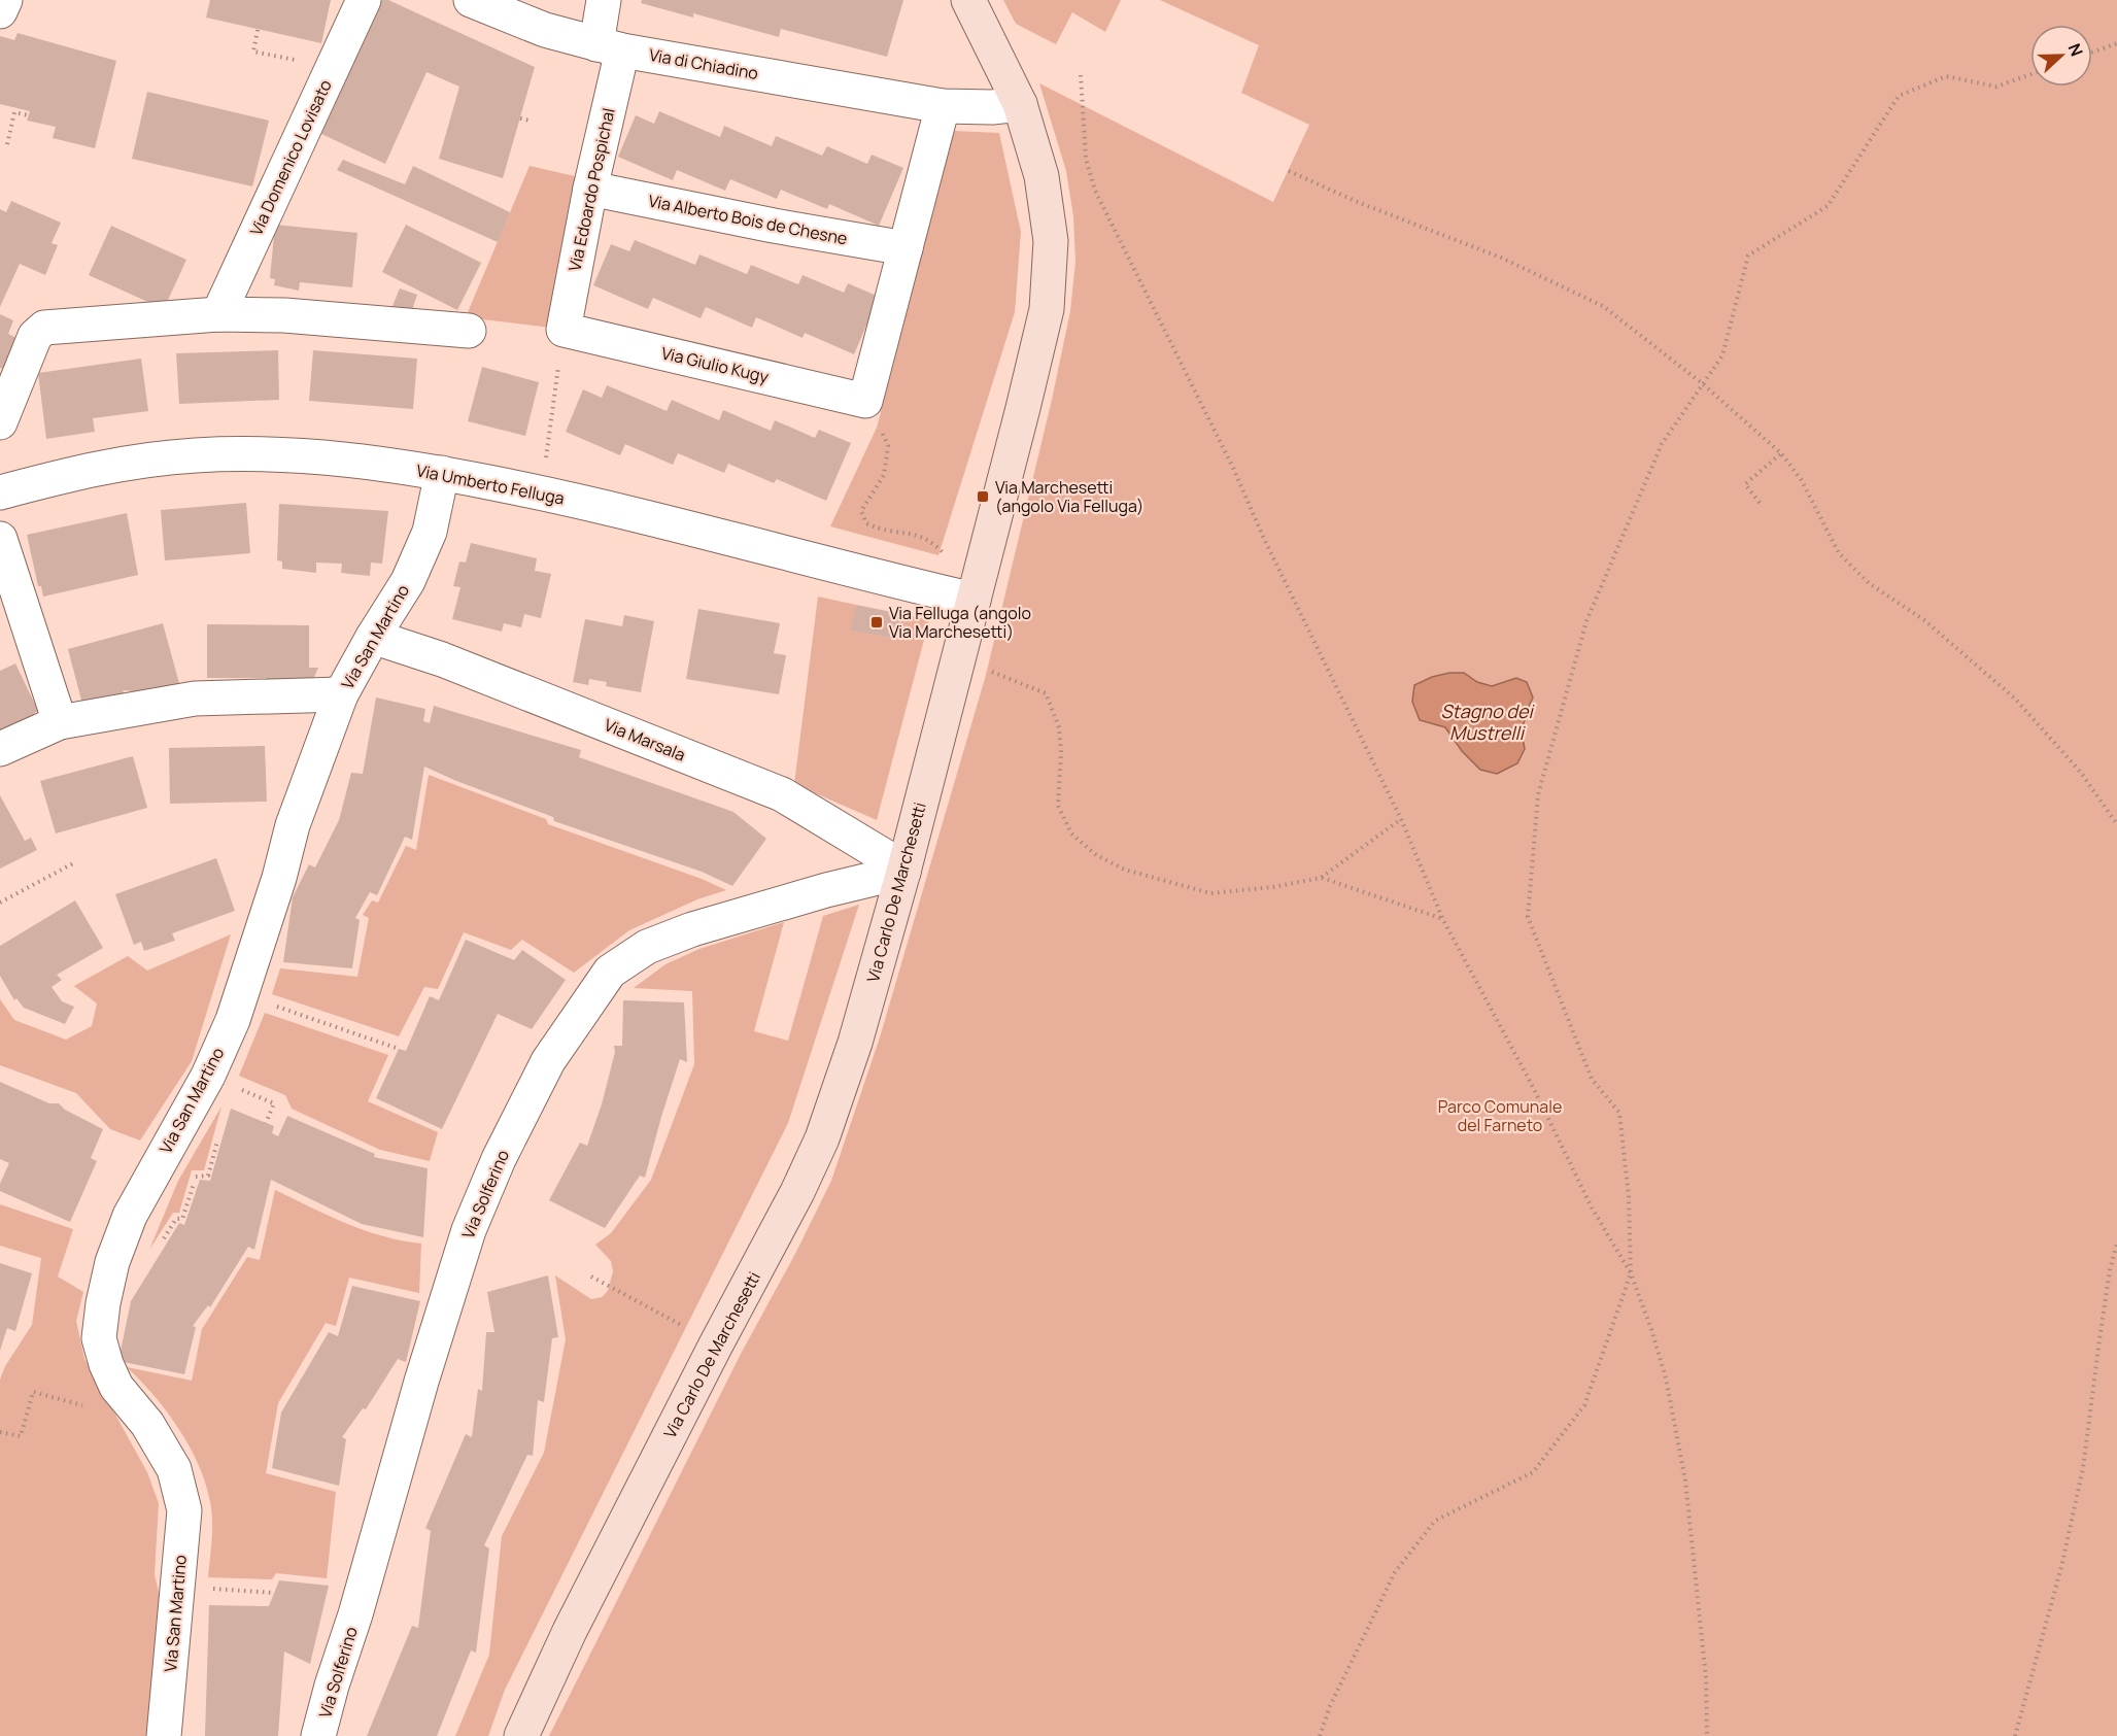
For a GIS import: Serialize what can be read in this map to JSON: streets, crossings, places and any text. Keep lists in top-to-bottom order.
{
  "streets": {
    "main road": ["Via Carlo De Marchesetti"],
    "street": [
      "Via di Chiadino",
      "Via Domenico Lovisato",
      "Via Edoardo Pospichal",
      "Via Alberto Bois de Chesne",
      "Via Giulio Kugy",
      "Via Umberto Felluga",
      "Via San Martino",
      "Via Marsala",
      "Via Solferino"
    ]
  },
  "crossings": [
    ["Via di Chiadino", "Via Edoardo Pospichal"],
    ["Via di Chiadino", "Via Carlo De Marchesetti"],
    ["Via Edoardo Pospichal", "Via Alberto Bois de Chesne"],
    ["Via Edoardo Pospichal", "Via Giulio Kugy"],
    ["Via Umberto Felluga", "Via San Martino"],
    ["Via Umberto Felluga", "Via Carlo De Marchesetti"],
    ["Via San Martino", "Via Marsala"],
    ["Via Marsala", "Via Carlo De Marchesetti"],
    ["Via Marsala", "Via Solferino"],
    ["Via Carlo De Marchesetti", "Via Solferino"]
  ],
  "water": ["Stagno dei Mustrelli"],
  "parks": ["Parco Comunale del Farneto"],
  "places": {
    "transit": ["Via Marchesetti (angolo Via Felluga)", "Via Felluga (angolo Via Marchesetti)"]
  },
  "north": "right"
}
